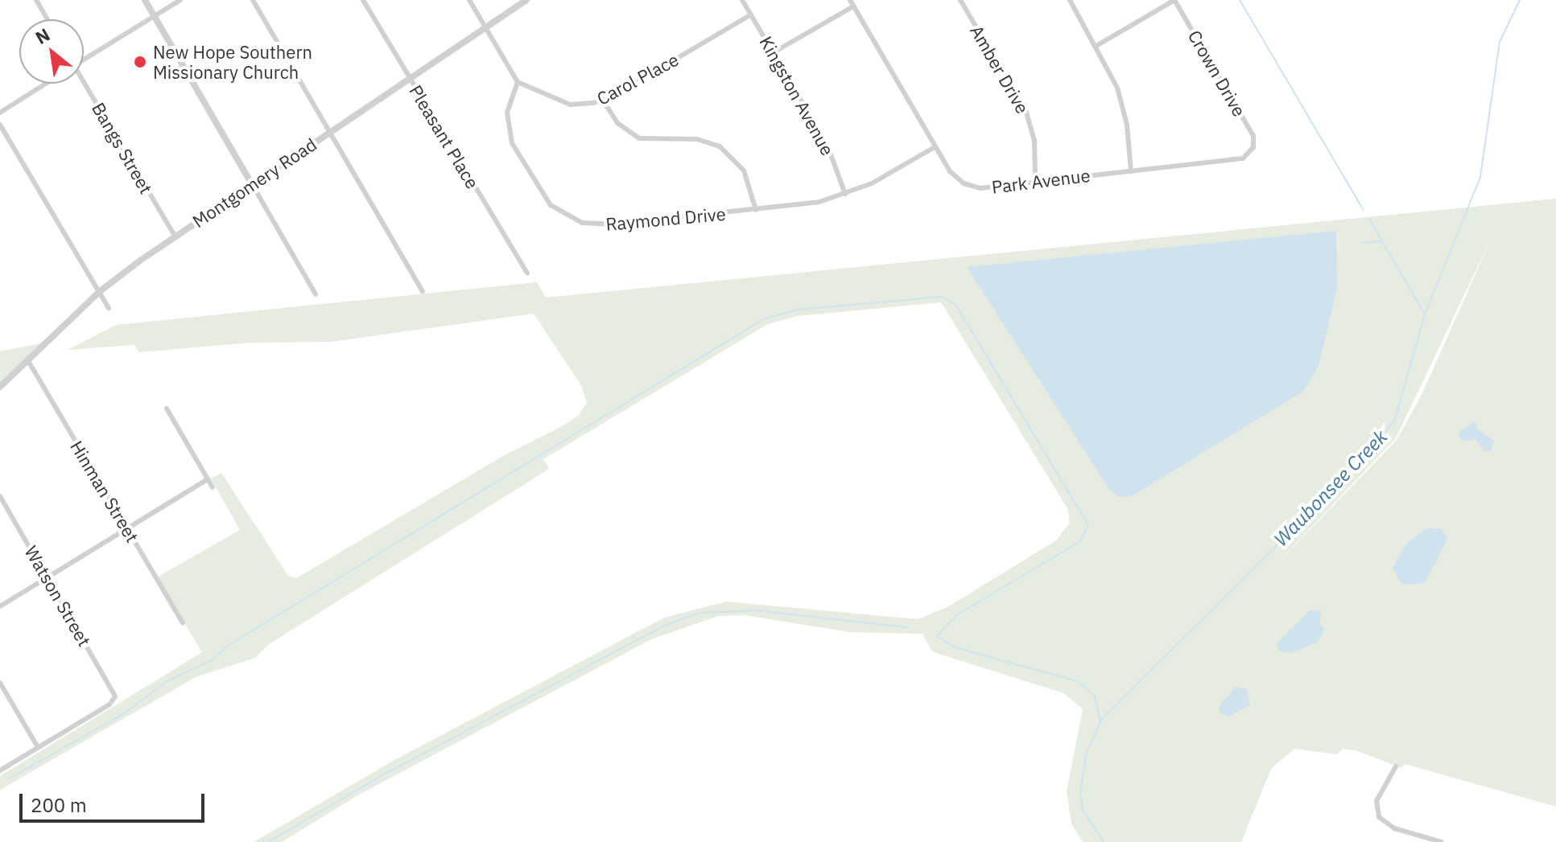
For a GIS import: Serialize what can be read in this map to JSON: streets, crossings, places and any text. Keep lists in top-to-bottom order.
{
  "streets": {
    "street": [
      "Amber Drive",
      "Crown Drive",
      "Carol Place",
      "Kingston Avenue",
      "Pleasant Place",
      "Bangs Street",
      "Park Avenue",
      "Montgomery Road",
      "Raymond Drive",
      "Hinman Street",
      "Watson Street"
    ]
  },
  "crossings": [
    ["Amber Drive", "Park Avenue"],
    ["Crown Drive", "Park Avenue"],
    ["Carol Place", "Kingston Avenue"],
    ["Carol Place", "Raymond Drive"],
    ["Kingston Avenue", "Raymond Drive"],
    ["Pleasant Place", "Montgomery Road"],
    ["Bangs Street", "Montgomery Road"],
    ["Park Avenue", "Raymond Drive"],
    ["Montgomery Road", "Hinman Street"]
  ],
  "water": ["Waubonsee Creek"],
  "places": ["New Hope Southern Missionary Church"],
  "scale_bar": "200 m",
  "north": "top left"
}
